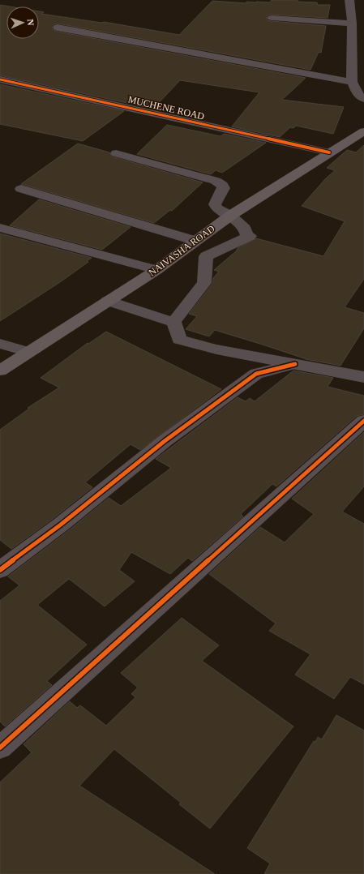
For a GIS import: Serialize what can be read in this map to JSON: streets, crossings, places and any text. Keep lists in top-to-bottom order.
{
  "streets": {
    "main road": ["NAIVASHA ROAD"],
    "street": ["MUCHENE ROAD"]
  },
  "crossings": [
    ["MUCHENE ROAD", "NAIVASHA ROAD"]
  ],
  "north": "right"
}
